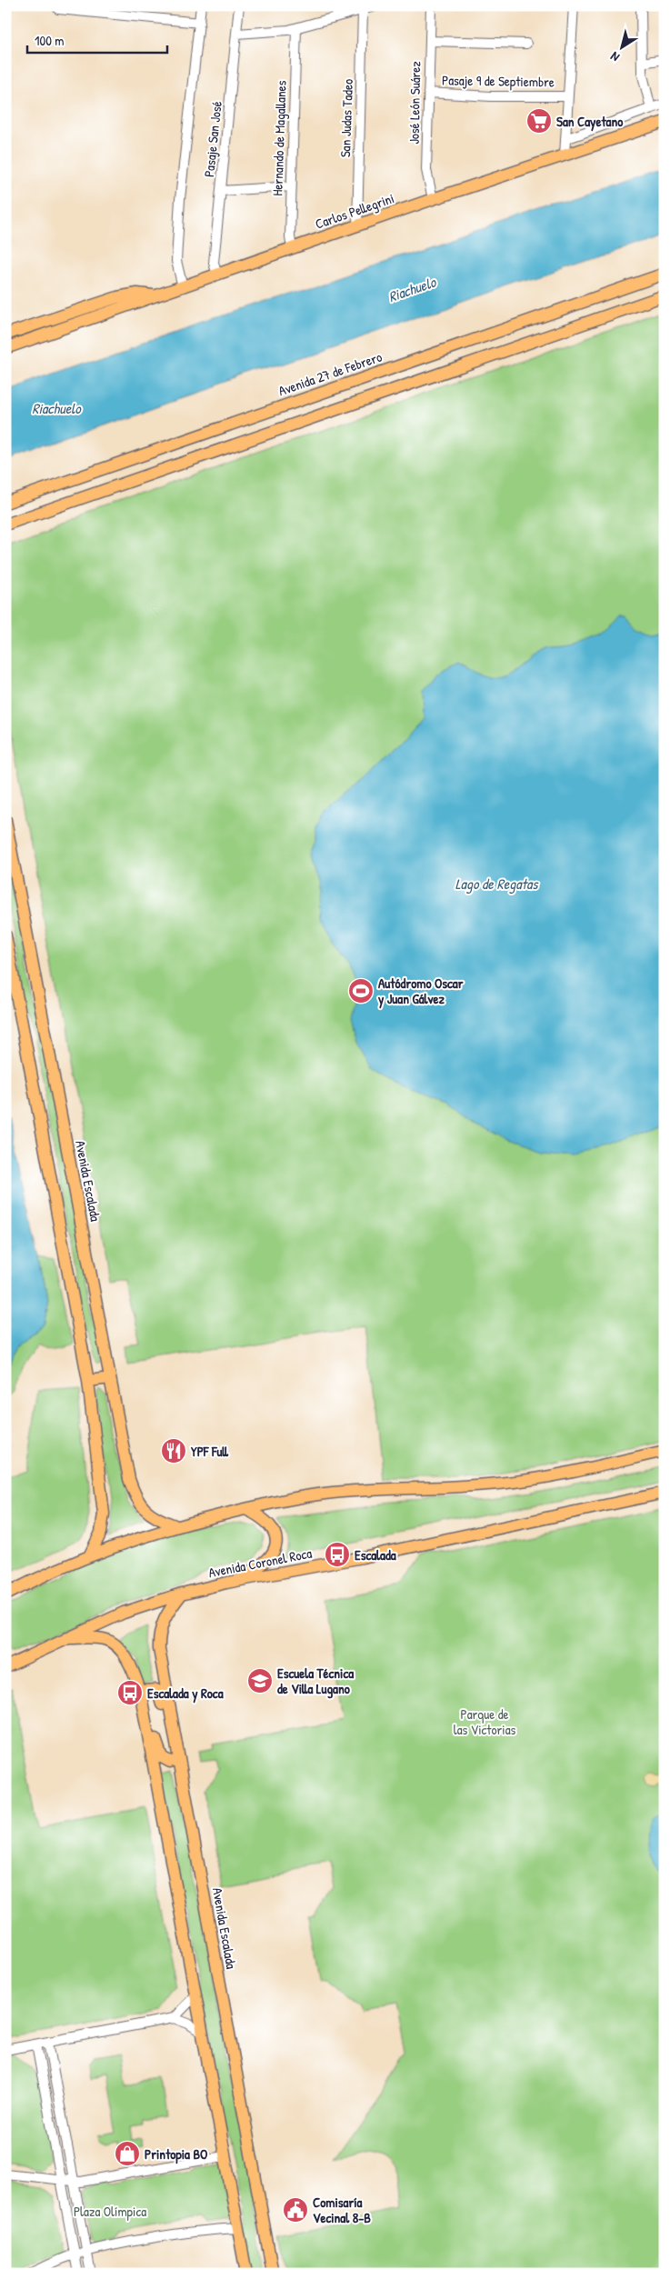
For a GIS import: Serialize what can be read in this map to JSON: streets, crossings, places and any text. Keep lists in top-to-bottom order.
{
  "streets": {
    "main road": [
      "Carlos Pellegrini",
      "Avenida 27 de Febrero",
      "Avenida Escalada",
      "Avenida Coronel Roca"
    ],
    "street": [
      "Pasaje 9 de Septiembre",
      "José León Suárez",
      "San Judas Tadeo",
      "Hernando de Magallanes",
      "Pasaje San José"
    ]
  },
  "crossings": [
    ["Pasaje 9 de Septiembre", "José León Suárez"],
    ["José León Suárez", "Carlos Pellegrini"],
    ["San Judas Tadeo", "Carlos Pellegrini"],
    ["Hernando de Magallanes", "Carlos Pellegrini"],
    ["Pasaje San José", "Carlos Pellegrini"],
    ["Avenida Escalada", "Avenida Coronel Roca"]
  ],
  "water": ["Riachuelo", "Lago de Regatas"],
  "parks": ["Parque de las Victorias", "Plaza Olímpica"],
  "places": {
    "supermarket": ["San Cayetano"],
    "sports": ["Autódromo Oscar y Juan Gálvez"],
    "restaurant": ["YPF Full"],
    "bus stop": ["Escalada", "Escalada y Roca"],
    "school or university": ["Escuela Técnica de Villa Lugano"],
    "shop": ["Printopia BO"],
    "public building": ["Comisaría Vecinal 8-B"]
  },
  "scale_bar": "100 m",
  "north": "bottom left"
}
